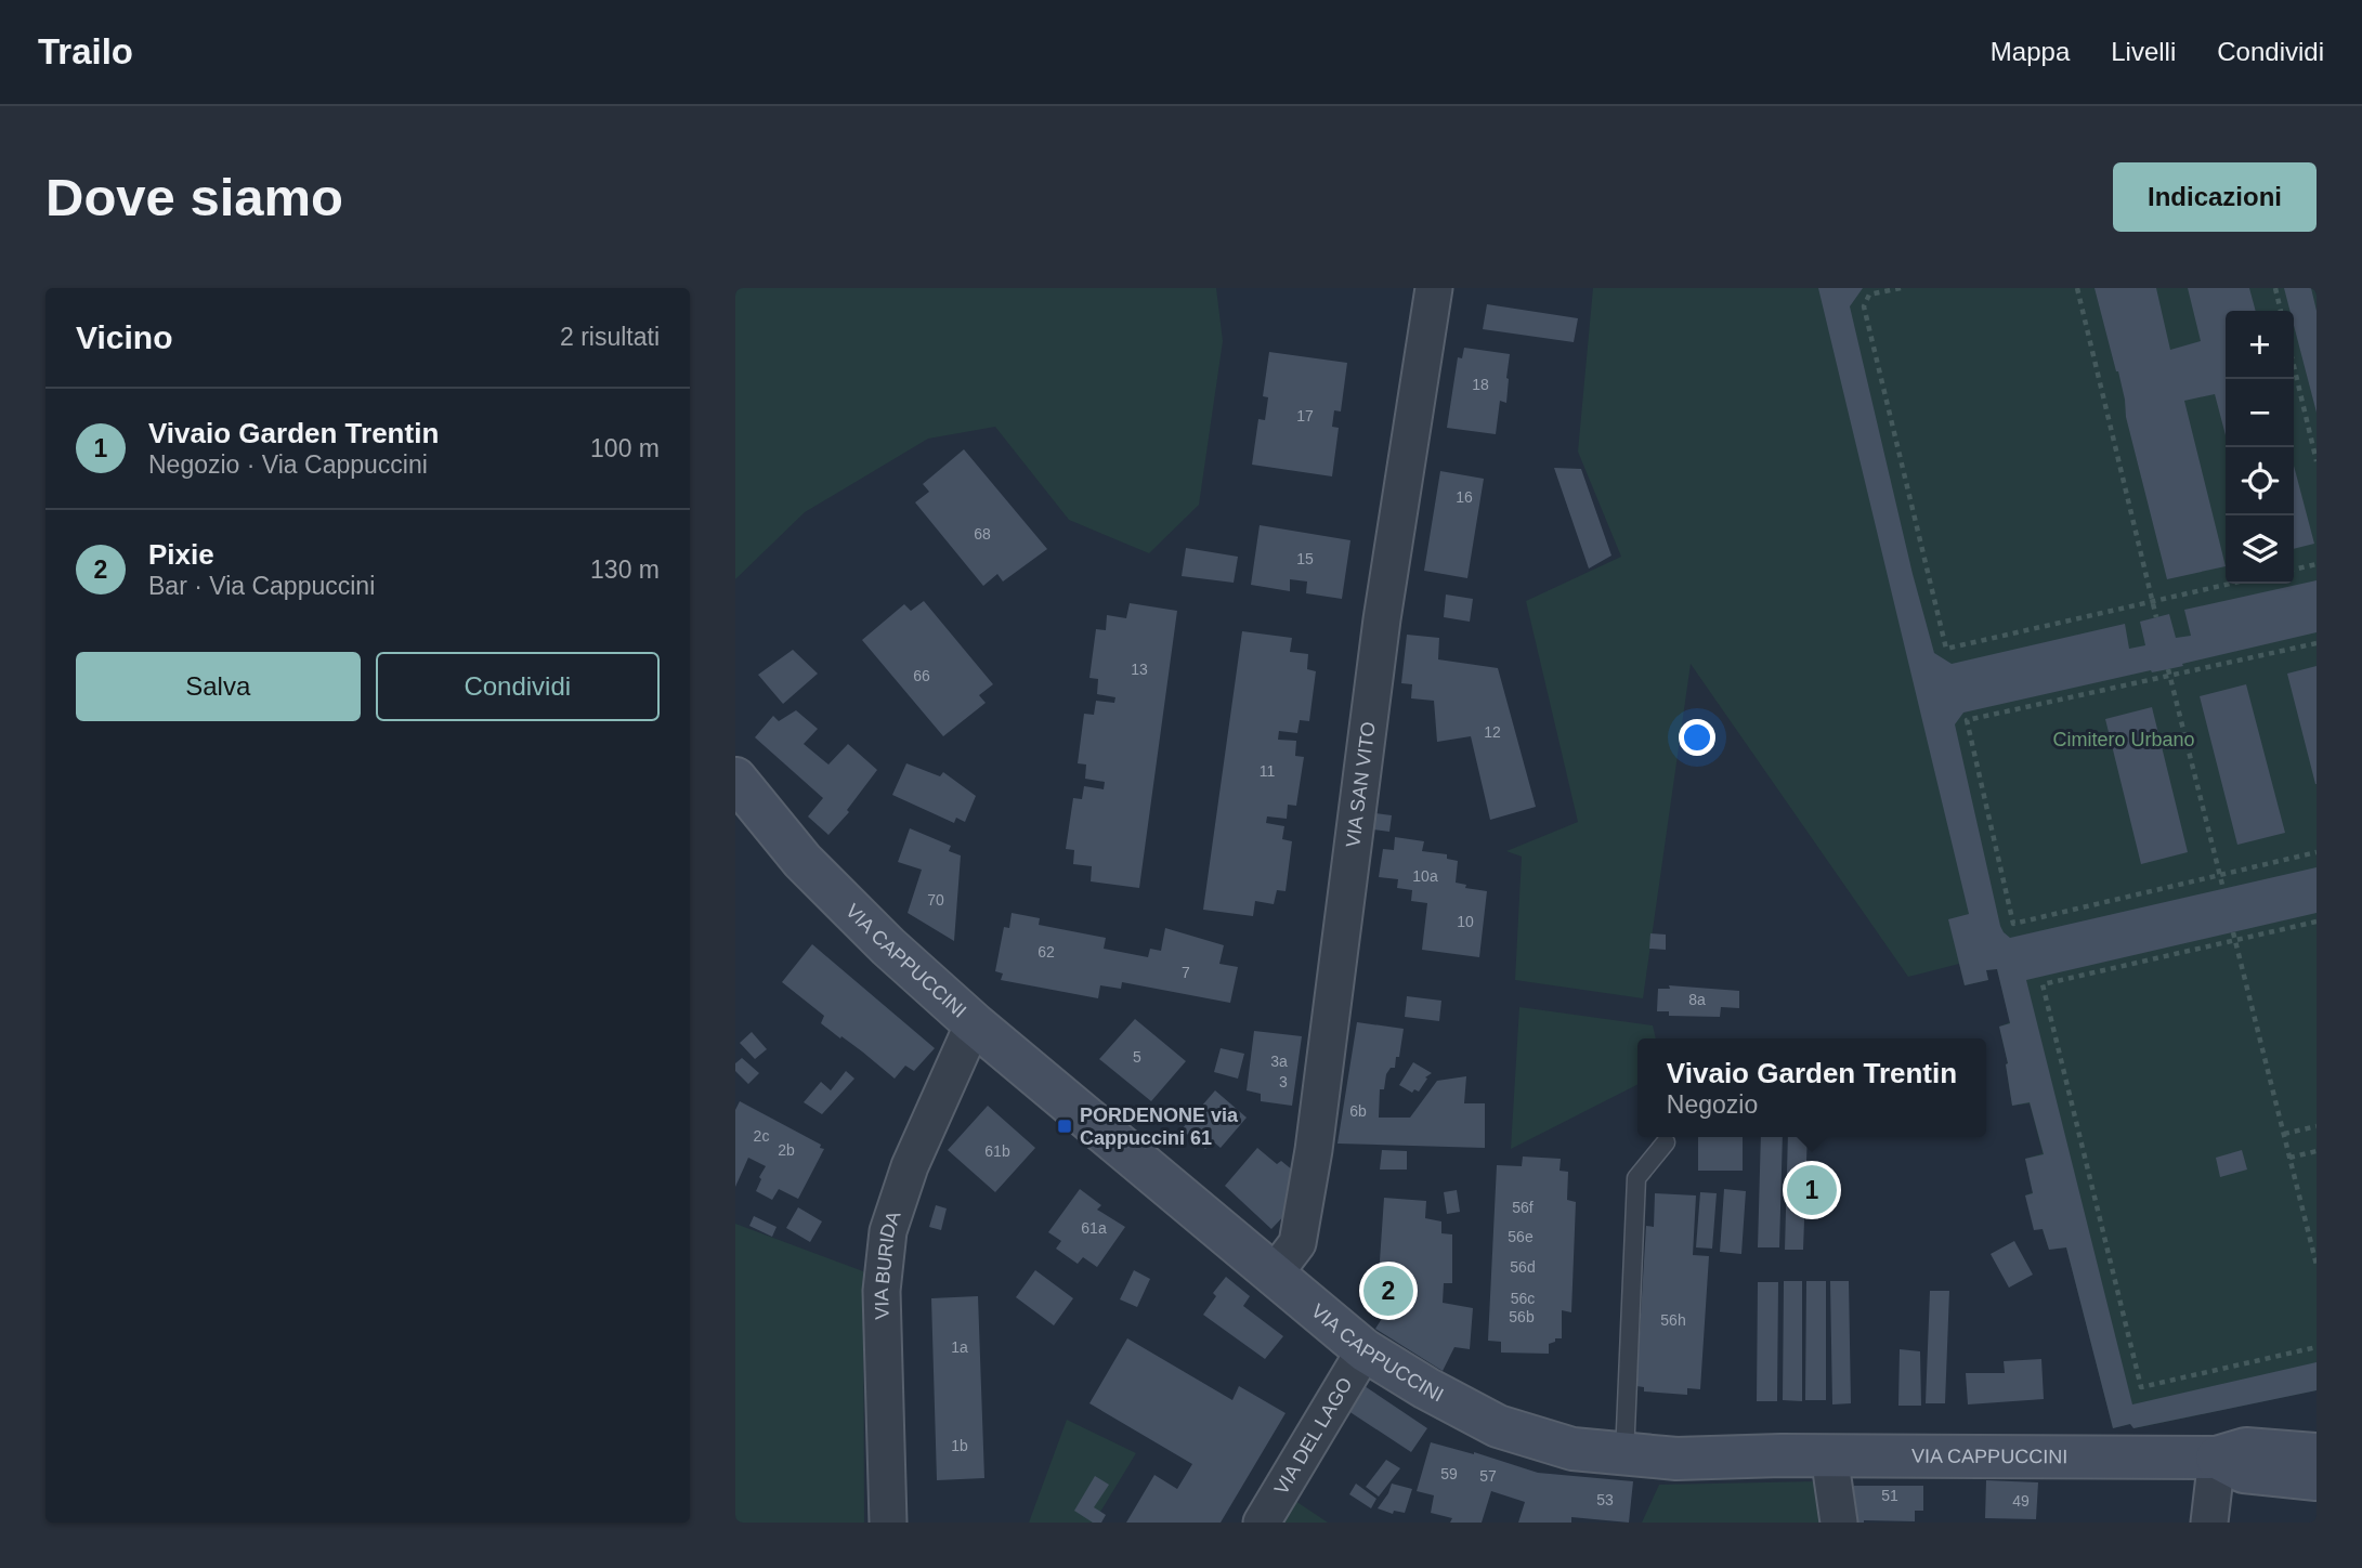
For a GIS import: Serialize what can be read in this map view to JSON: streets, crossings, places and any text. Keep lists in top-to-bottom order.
{
  "streets": {
    "main road": ["VIA CAPPUCCINI"],
    "street": ["VIA SAN VITO", "VIA BURIDA", "VIA DEL LAGO"]
  },
  "crossings": [
    ["VIA SAN VITO", "VIA CAPPUCCINI"],
    ["VIA CAPPUCCINI", "VIA BURIDA"],
    ["VIA CAPPUCCINI", "VIA DEL LAGO"]
  ],
  "parks": ["Cimitero Urbano"],
  "places": {
    "transit": ["PORDENONE via Cappuccini 61"]
  },
  "house_numbers": [
    "18",
    "17",
    "16",
    "68",
    "15",
    "13",
    "66",
    "12",
    "11",
    "10a",
    "70",
    "10",
    "62",
    "7",
    "8a",
    "5",
    "3a",
    "3",
    "6b",
    "2c",
    "2b",
    "61b",
    "56f",
    "61a",
    "56e",
    "56d",
    "56c",
    "56b",
    "56h",
    "1a",
    "1b",
    "59",
    "57",
    "51",
    "53",
    "49"
  ],
  "page": {
    "header": "Trailo",
    "nav": ["Mappa", "Livelli", "Condividi"],
    "buttons": [
      "Indicazioni",
      ["Salva", "Condividi"]
    ],
    "title": "Dove siamo",
    "heading": ["Vicino", "2 risultati"],
    "map_buttons": ["+", "−"],
    "list": [
      {
        "mark": "1",
        "name": "Vivaio Garden Trentin",
        "note": "Negozio · Via Cappuccini",
        "value": "100 m"
      },
      {
        "mark": "2",
        "name": "Pixie",
        "note": "Bar · Via Cappuccini",
        "value": "130 m"
      }
    ],
    "popup": ["Vivaio Garden Trentin", "Negozio"],
    "pins": ["1", "2"]
  }
}
